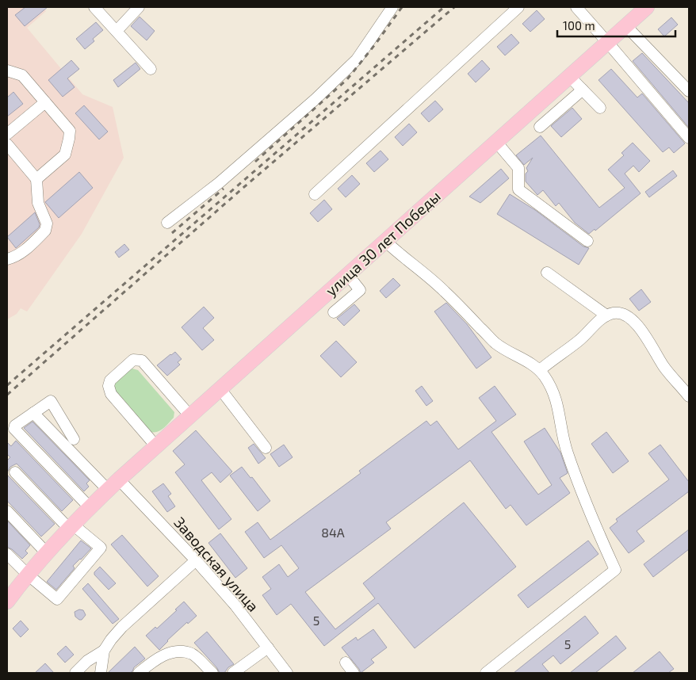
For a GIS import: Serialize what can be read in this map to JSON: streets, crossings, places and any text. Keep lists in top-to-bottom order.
{
  "streets": {
    "main road": ["улица 30 лет Победы"],
    "street": ["Заводская улица"]
  },
  "crossings": [
    ["улица 30 лет Победы", "Заводская улица"]
  ],
  "house_numbers": ["84А", "5", "5"],
  "scale_bar": "100 m"
}
